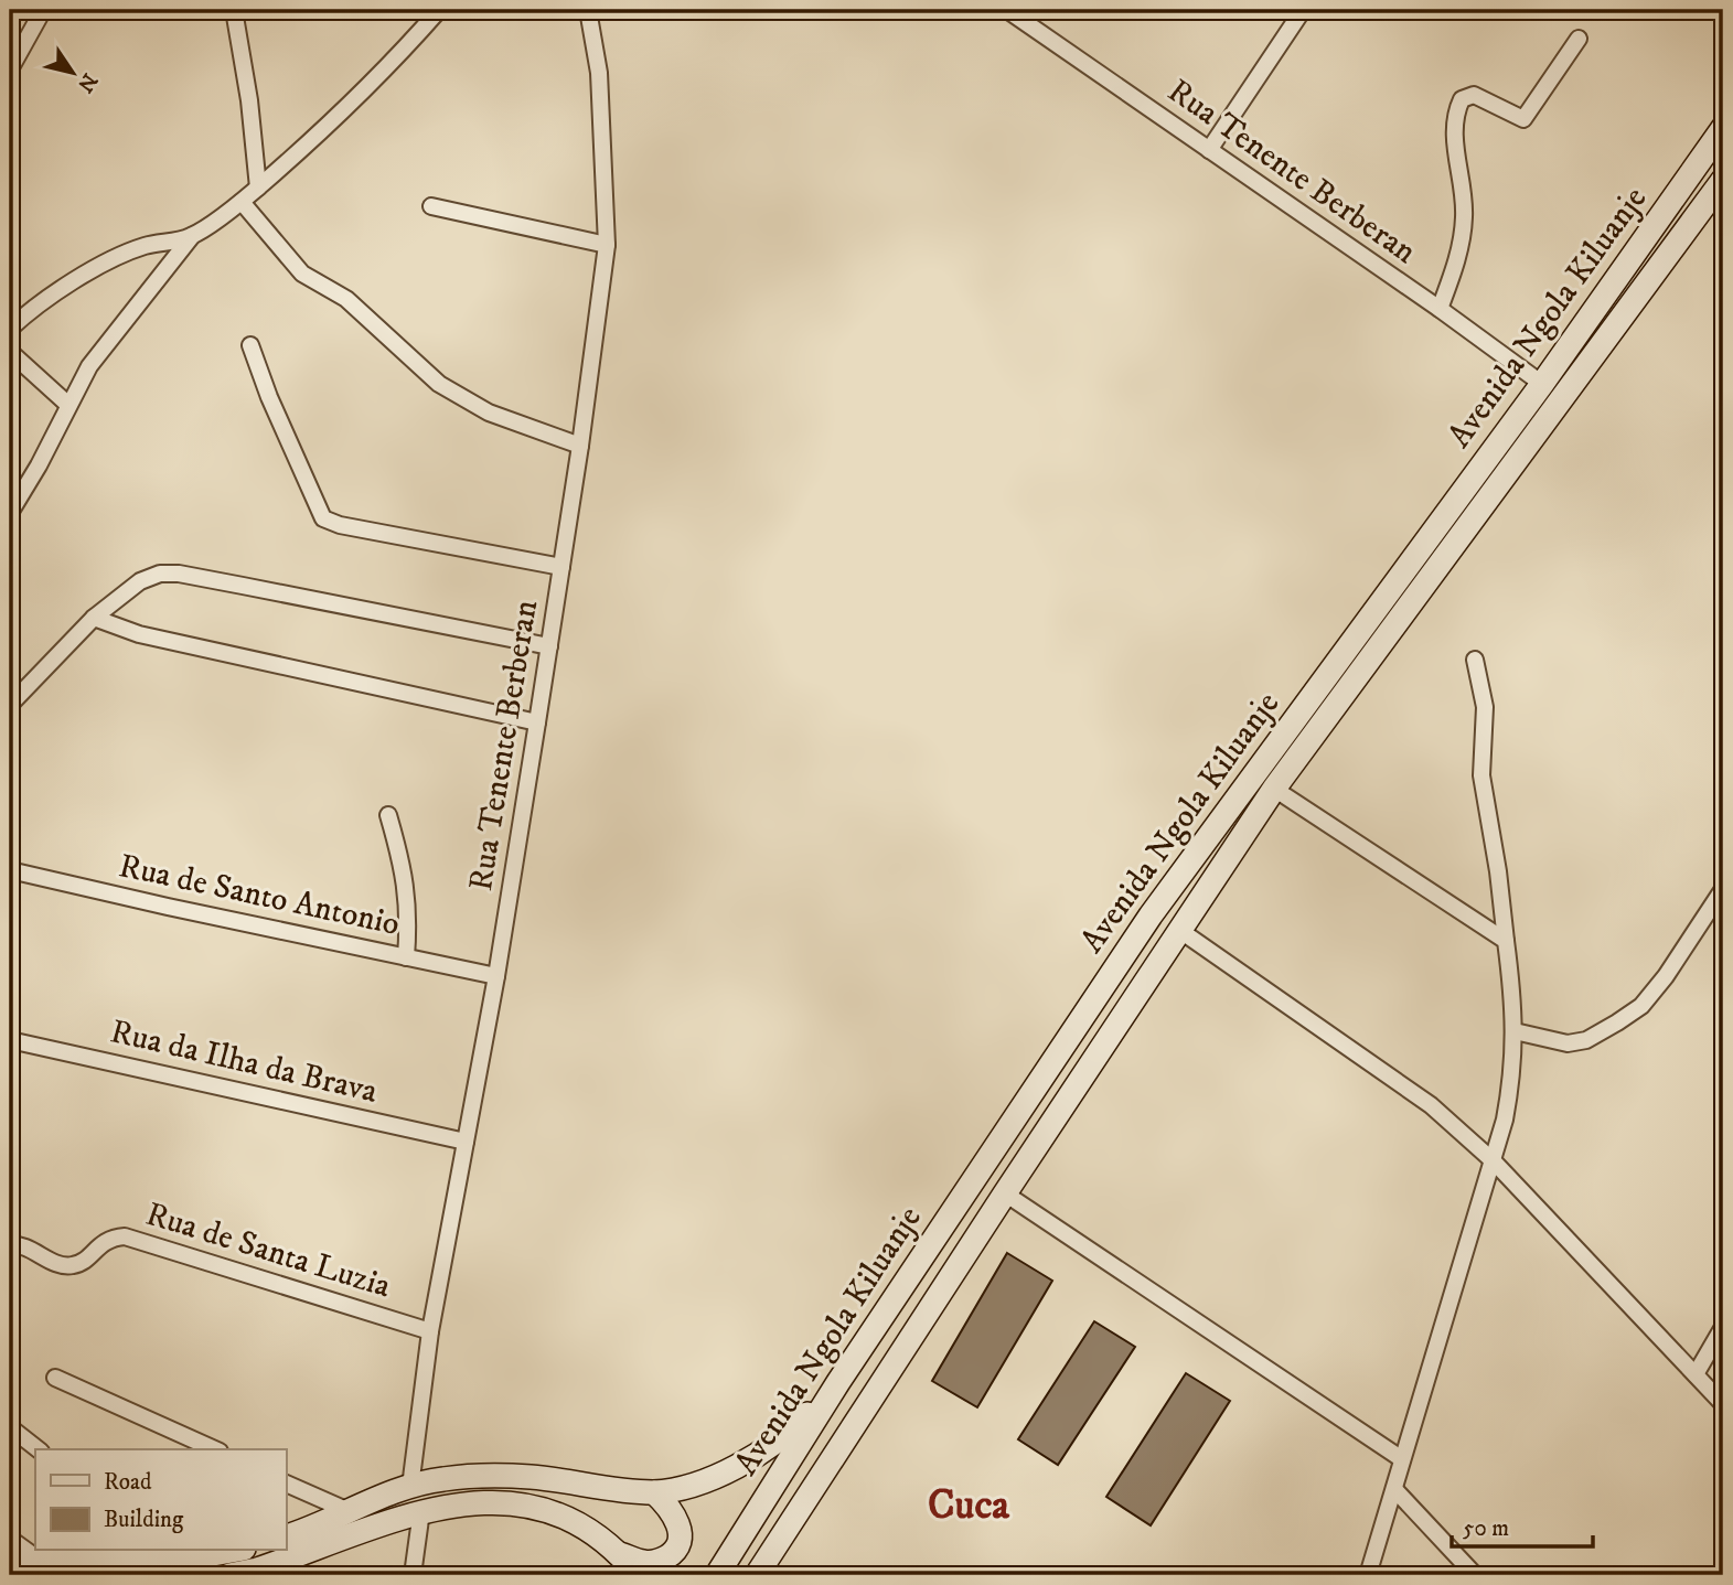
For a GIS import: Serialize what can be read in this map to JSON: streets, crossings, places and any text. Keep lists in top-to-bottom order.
{
  "streets": {
    "main road": ["Avenida Ngola Kiluanje"],
    "street": [
      "Rua Tenente Berberan",
      "Rua de Santo Antonio",
      "Rua da Ilha da Brava",
      "Rua de Santa Luzia"
    ]
  },
  "crossings": [
    ["Rua Tenente Berberan", "Avenida Ngola Kiluanje"],
    ["Rua Tenente Berberan", "Rua de Santo Antonio"],
    ["Rua Tenente Berberan", "Rua da Ilha da Brava"],
    ["Rua Tenente Berberan", "Rua de Santa Luzia"]
  ],
  "districts": ["Cuca"],
  "legend": ["Road", "Building"],
  "scale_bar": "50 m",
  "north": "bottom right"
}
